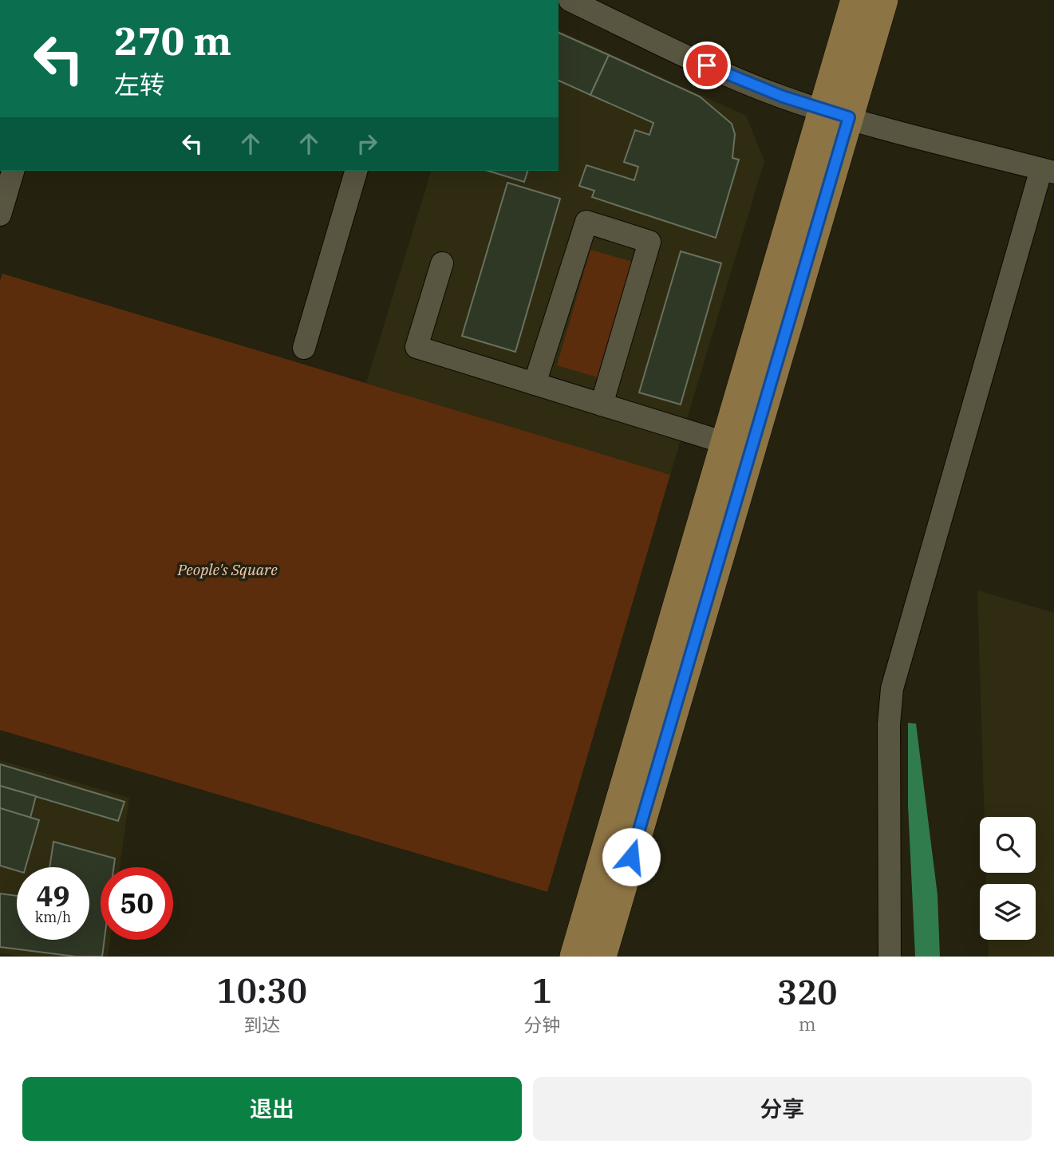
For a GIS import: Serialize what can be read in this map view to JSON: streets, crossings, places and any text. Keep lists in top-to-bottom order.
{
  "parks": ["People's Square"],
  "page": {
    "turn": ["270 m", "左转"],
    "speed": "49 km/h",
    "limit": "50",
    "eta": [
      "10:30",
      "到达",
      "1",
      "分钟",
      "320",
      "m"
    ],
    "buttons": ["退出", "分享"]
  }
}
